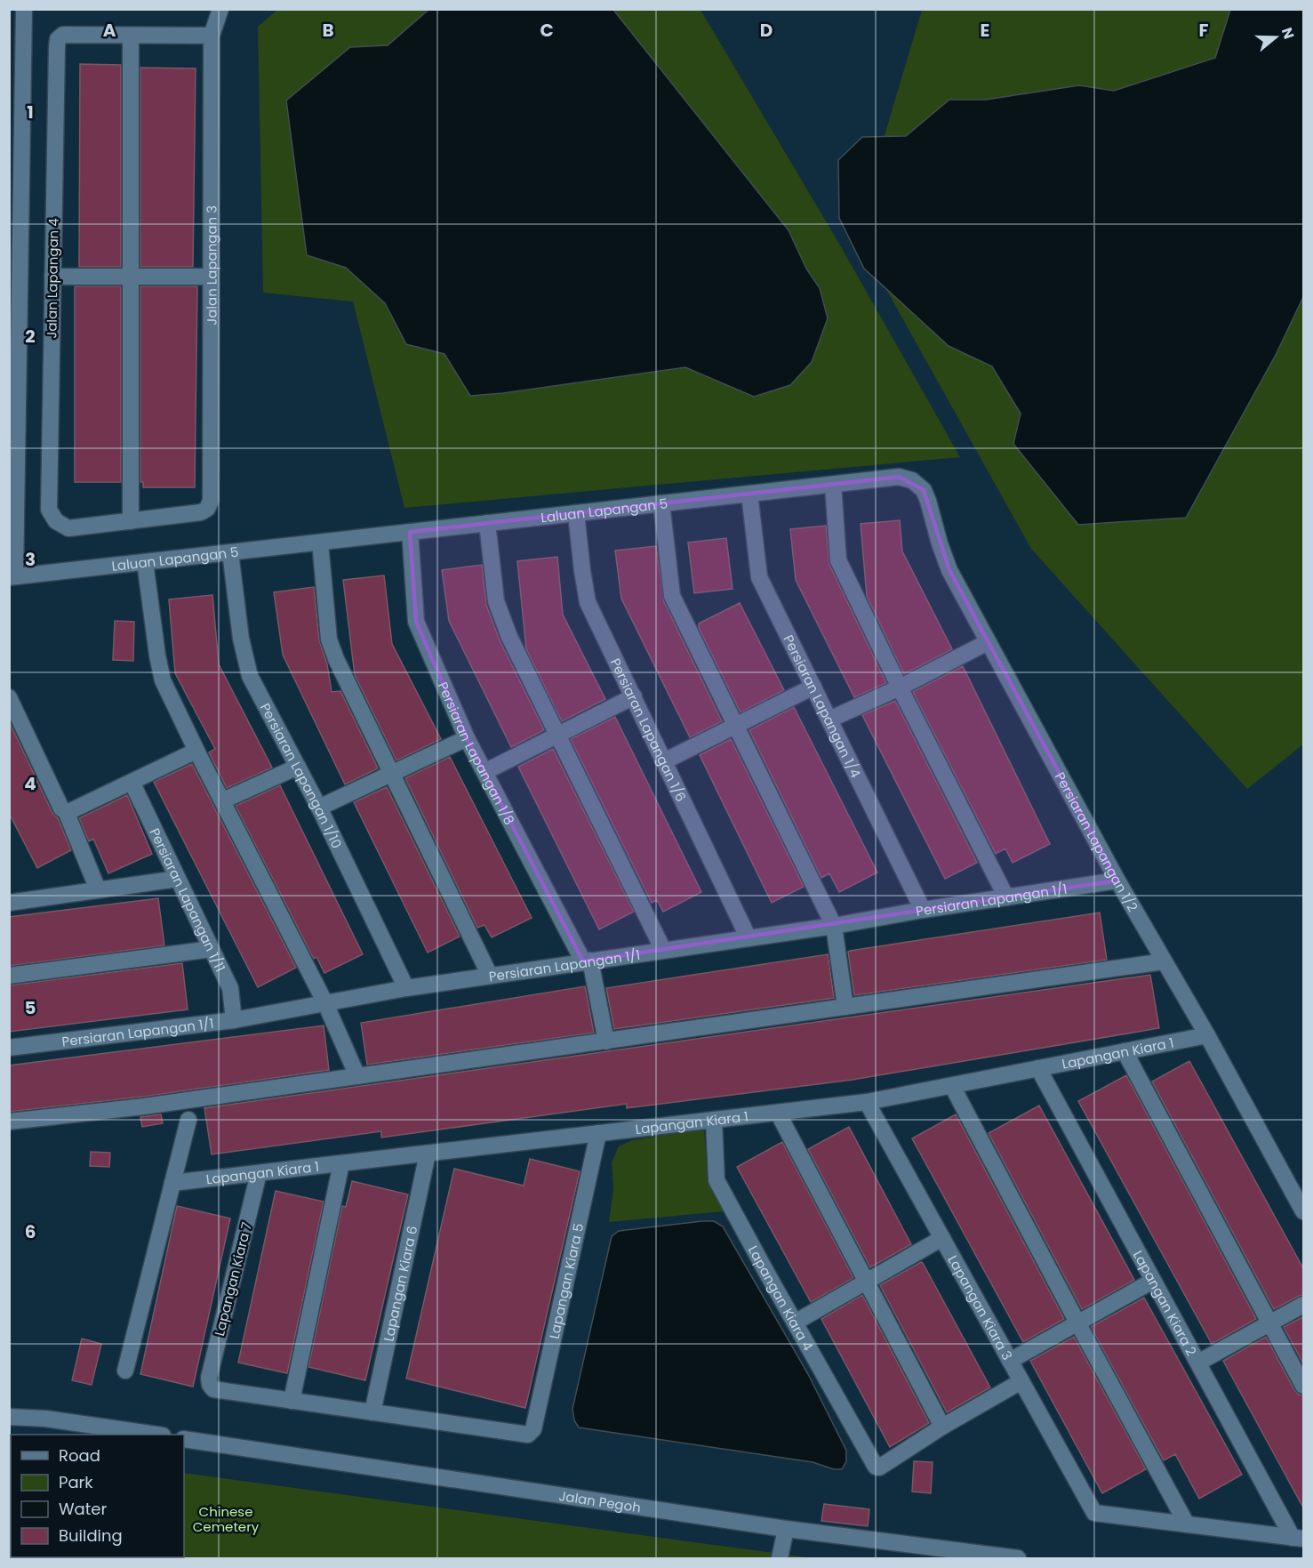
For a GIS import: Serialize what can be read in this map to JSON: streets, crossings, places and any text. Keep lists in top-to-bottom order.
{
  "streets": {
    "street": [
      "Jalan Lapangan 3",
      "Jalan Lapangan 4",
      "Laluan Lapangan 5",
      "Persiaran Lapangan 1/4",
      "Persiaran Lapangan 1/6",
      "Persiaran Lapangan 1/8",
      "Persiaran Lapangan 1/10",
      "Persiaran Lapangan 1/2",
      "Persiaran Lapangan 1/11",
      "Persiaran Lapangan 1/1",
      "Lapangan Kiara 1",
      "Lapangan Kiara 7",
      "Lapangan Kiara 5",
      "Lapangan Kiara 6",
      "Lapangan Kiara 4",
      "Lapangan Kiara 2",
      "Lapangan Kiara 3",
      "Jalan Pegoh"
    ]
  },
  "crossings": [
    ["Jalan Lapangan 3", "Jalan Lapangan 4"],
    ["Laluan Lapangan 5", "Persiaran Lapangan 1/4"],
    ["Laluan Lapangan 5", "Persiaran Lapangan 1/6"],
    ["Laluan Lapangan 5", "Persiaran Lapangan 1/8"],
    ["Laluan Lapangan 5", "Persiaran Lapangan 1/10"],
    ["Laluan Lapangan 5", "Persiaran Lapangan 1/2"],
    ["Persiaran Lapangan 1/4", "Persiaran Lapangan 1/1"],
    ["Persiaran Lapangan 1/6", "Persiaran Lapangan 1/1"],
    ["Persiaran Lapangan 1/8", "Persiaran Lapangan 1/1"],
    ["Persiaran Lapangan 1/10", "Persiaran Lapangan 1/1"],
    ["Persiaran Lapangan 1/2", "Persiaran Lapangan 1/1"],
    ["Persiaran Lapangan 1/2", "Lapangan Kiara 1"],
    ["Persiaran Lapangan 1/11", "Persiaran Lapangan 1/1"],
    ["Lapangan Kiara 1", "Lapangan Kiara 7"],
    ["Lapangan Kiara 1", "Lapangan Kiara 5"],
    ["Lapangan Kiara 1", "Lapangan Kiara 6"],
    ["Lapangan Kiara 1", "Lapangan Kiara 4"],
    ["Lapangan Kiara 1", "Lapangan Kiara 2"],
    ["Lapangan Kiara 1", "Lapangan Kiara 3"],
    ["Lapangan Kiara 5", "Lapangan Kiara 6"]
  ],
  "parks": ["Chinese Cemetery"],
  "legend": [
    "Road",
    "Park",
    "Water",
    "Building"
  ],
  "north": "right",
  "grid": {
    "columns": [
      "A",
      "B",
      "C",
      "D",
      "E",
      "F"
    ],
    "rows": [
      "1",
      "2",
      "3",
      "4",
      "5",
      "6"
    ]
  }
}
